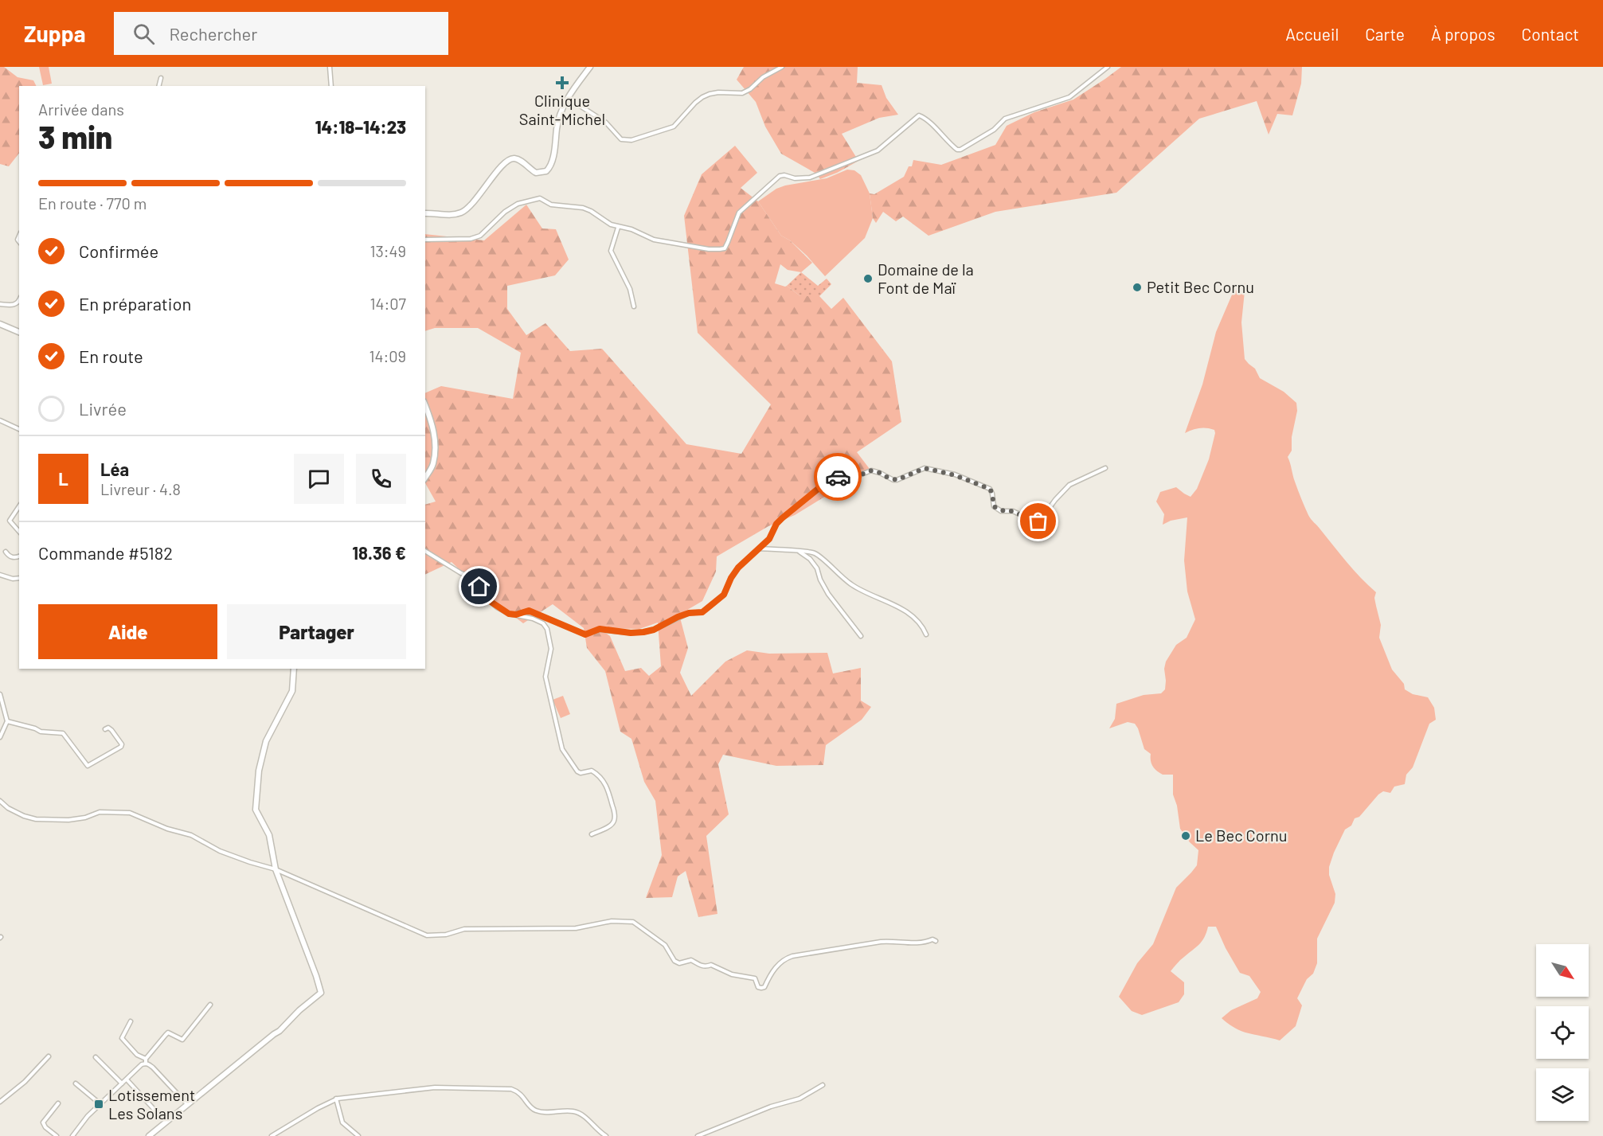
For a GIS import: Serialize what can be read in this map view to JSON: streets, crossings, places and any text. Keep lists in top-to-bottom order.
{
  "places": {
    "health": ["Clinique Saint-Michel"],
    "other": ["Domaine de la Font de Maï", "Petit Bec Cornu", "Le Bec Cornu"],
    "transit": ["Lotissement Les Solans"]
  },
  "north": "bottom right",
  "page": {
    "header": "Zuppa",
    "search": "Rechercher",
    "nav": [
      "Accueil",
      "Carte",
      "À propos",
      "Contact"
    ],
    "heading": ["3 min", "Arrivée dans", "14:18–14:23"],
    "panel": [
      "Léa",
      "Livreur · 4.8",
      "Commande #5182",
      "18.36 €"
    ],
    "bar": "En route · 770 m",
    "list": [
      ["Confirmée", "13:49"],
      ["En préparation", "14:07"],
      ["En route", "14:09"],
      "Livrée"
    ],
    "round": "L",
    "buttons": ["Aide", "Partager"]
  }
}
